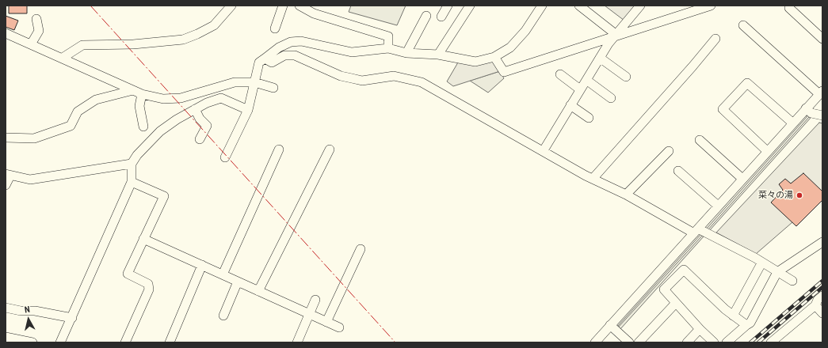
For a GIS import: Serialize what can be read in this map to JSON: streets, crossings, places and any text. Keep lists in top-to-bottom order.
{
  "places": ["菜々の湯"],
  "north": "top"
}
